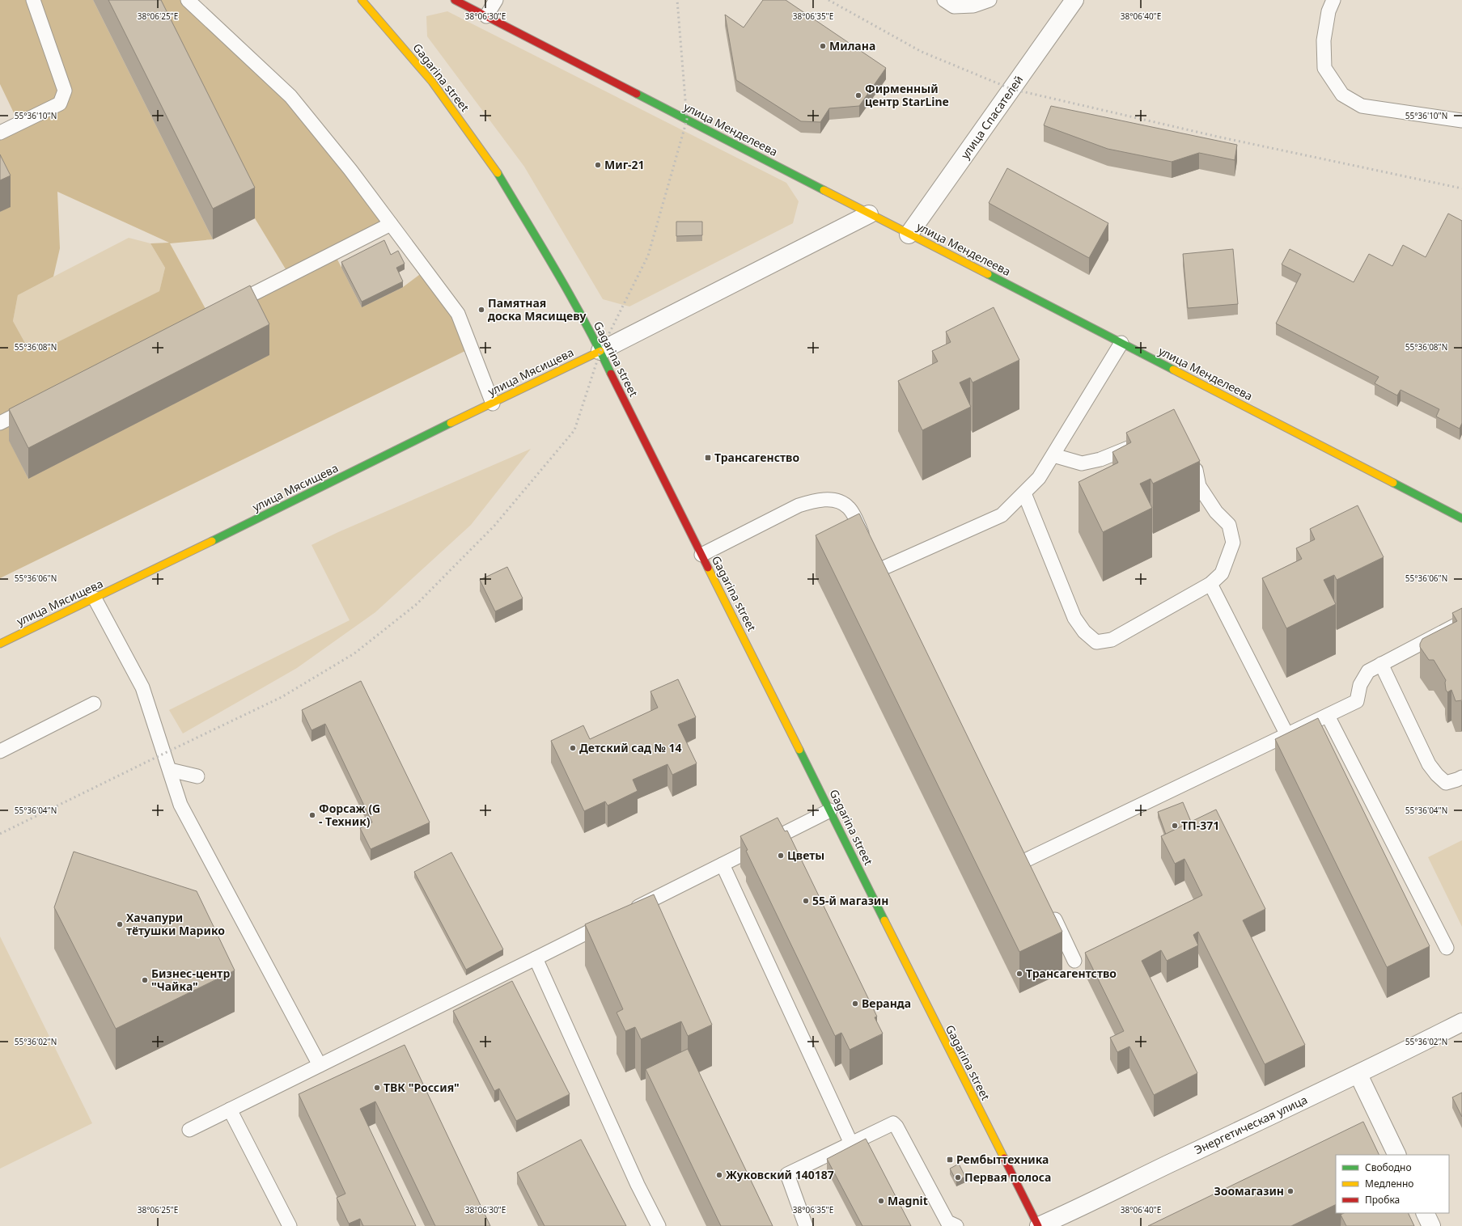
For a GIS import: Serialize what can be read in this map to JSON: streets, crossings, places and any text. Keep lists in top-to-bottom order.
{
  "streets": {
    "main road": ["Gagarina street", "улица Менделеева", "улица Мясищева"],
    "street": ["улица Спасателей", "Энергетическая улица"]
  },
  "crossings": [
    ["Gagarina street", "улица Мясищева"],
    ["Gagarina street", "Энергетическая улица"],
    ["улица Спасателей", "улица Менделеева"]
  ],
  "places": {
    "other": [
      "Милана",
      "Фирменный центр StarLine",
      "Миг-21",
      "Памятная доска Мясищеву",
      "Детский сад № 14",
      "Форсаж (G - Техник)",
      "ТП-371",
      "Цветы",
      "55-й магазин",
      "Хачапури тётушки Марико",
      "Трансагентство",
      "Бизнес-центр \"Чайка\"",
      "Веранда",
      "ТВК \"Россия\"",
      "Жуковский 140187",
      "Первая полоса",
      "Зоомагазин",
      "Magnit"
    ],
    "transit": ["Трансагенство", "Рембыттехника"]
  },
  "legend": ["Свободно", "Медленно", "Пробка"],
  "coordinates": [
    "38°06'25\"E",
    "38°06'30\"E",
    "38°06'35\"E",
    "38°06'40\"E",
    "55°36'10\"N",
    "55°36'08\"N",
    "55°36'06\"N",
    "55°36'04\"N",
    "55°36'02\"N"
  ]
}
